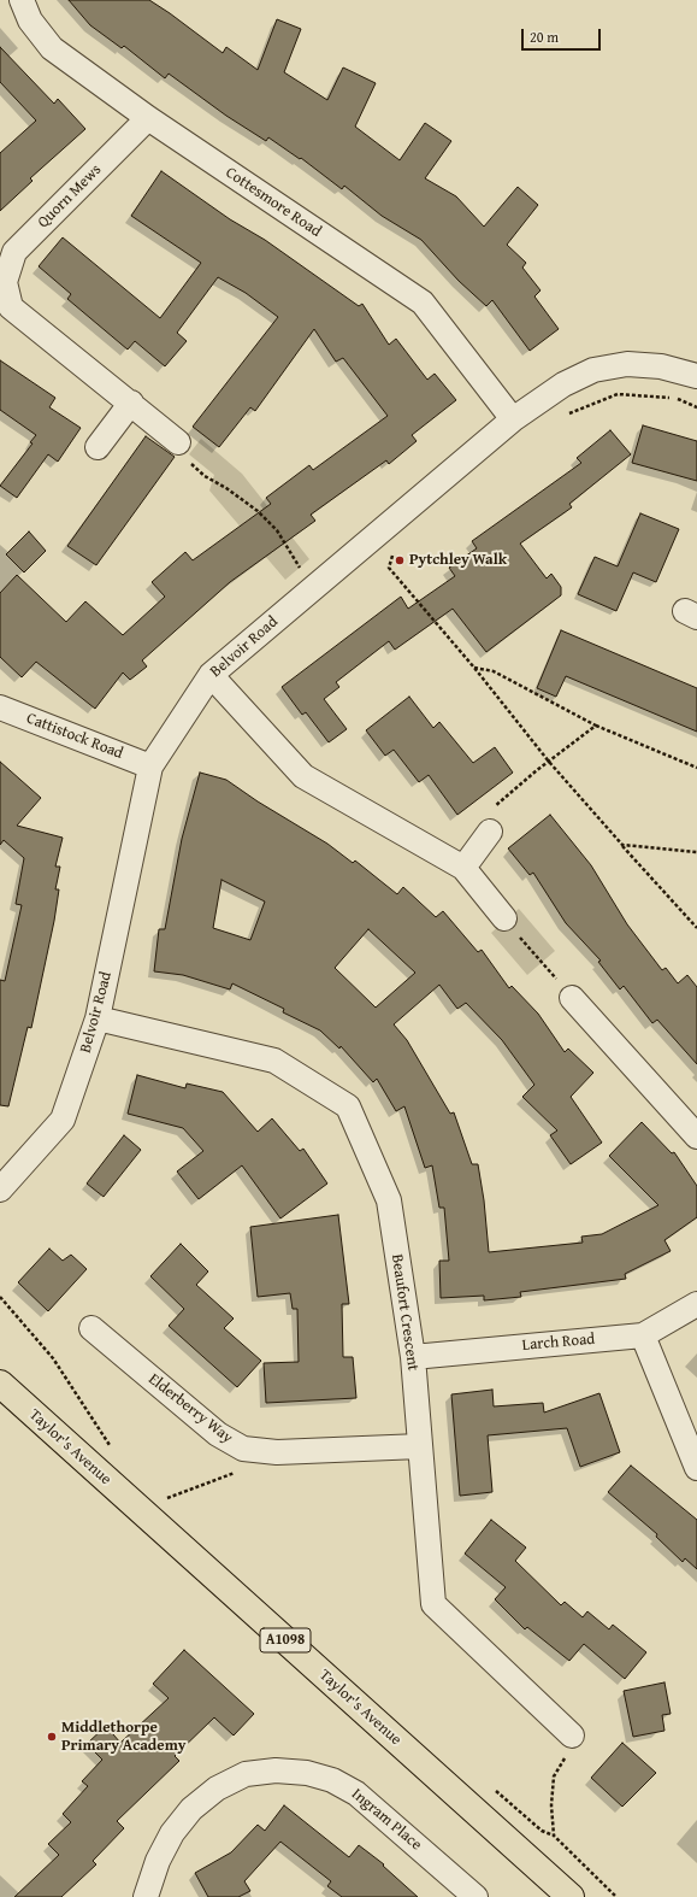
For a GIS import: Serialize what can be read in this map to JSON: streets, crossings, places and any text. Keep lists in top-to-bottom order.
{
  "streets": {
    "main road": ["Taylor's Avenue", "A1098"],
    "street": [
      "Quorn Mews",
      "Cottesmore Road",
      "Belvoir Road",
      "Cattistock Road",
      "Beaufort Crescent",
      "Larch Road",
      "Elderberry Way",
      "Ingram Place"
    ]
  },
  "crossings": [
    ["Quorn Mews", "Cottesmore Road"],
    ["Cottesmore Road", "Belvoir Road"],
    ["Belvoir Road", "Cattistock Road"],
    ["Belvoir Road", "Beaufort Crescent"],
    ["Beaufort Crescent", "Larch Road"],
    ["Beaufort Crescent", "Elderberry Way"]
  ],
  "places": ["Pytchley Walk", "Middlethorpe Primary Academy"],
  "scale_bar": "20 m"
}
